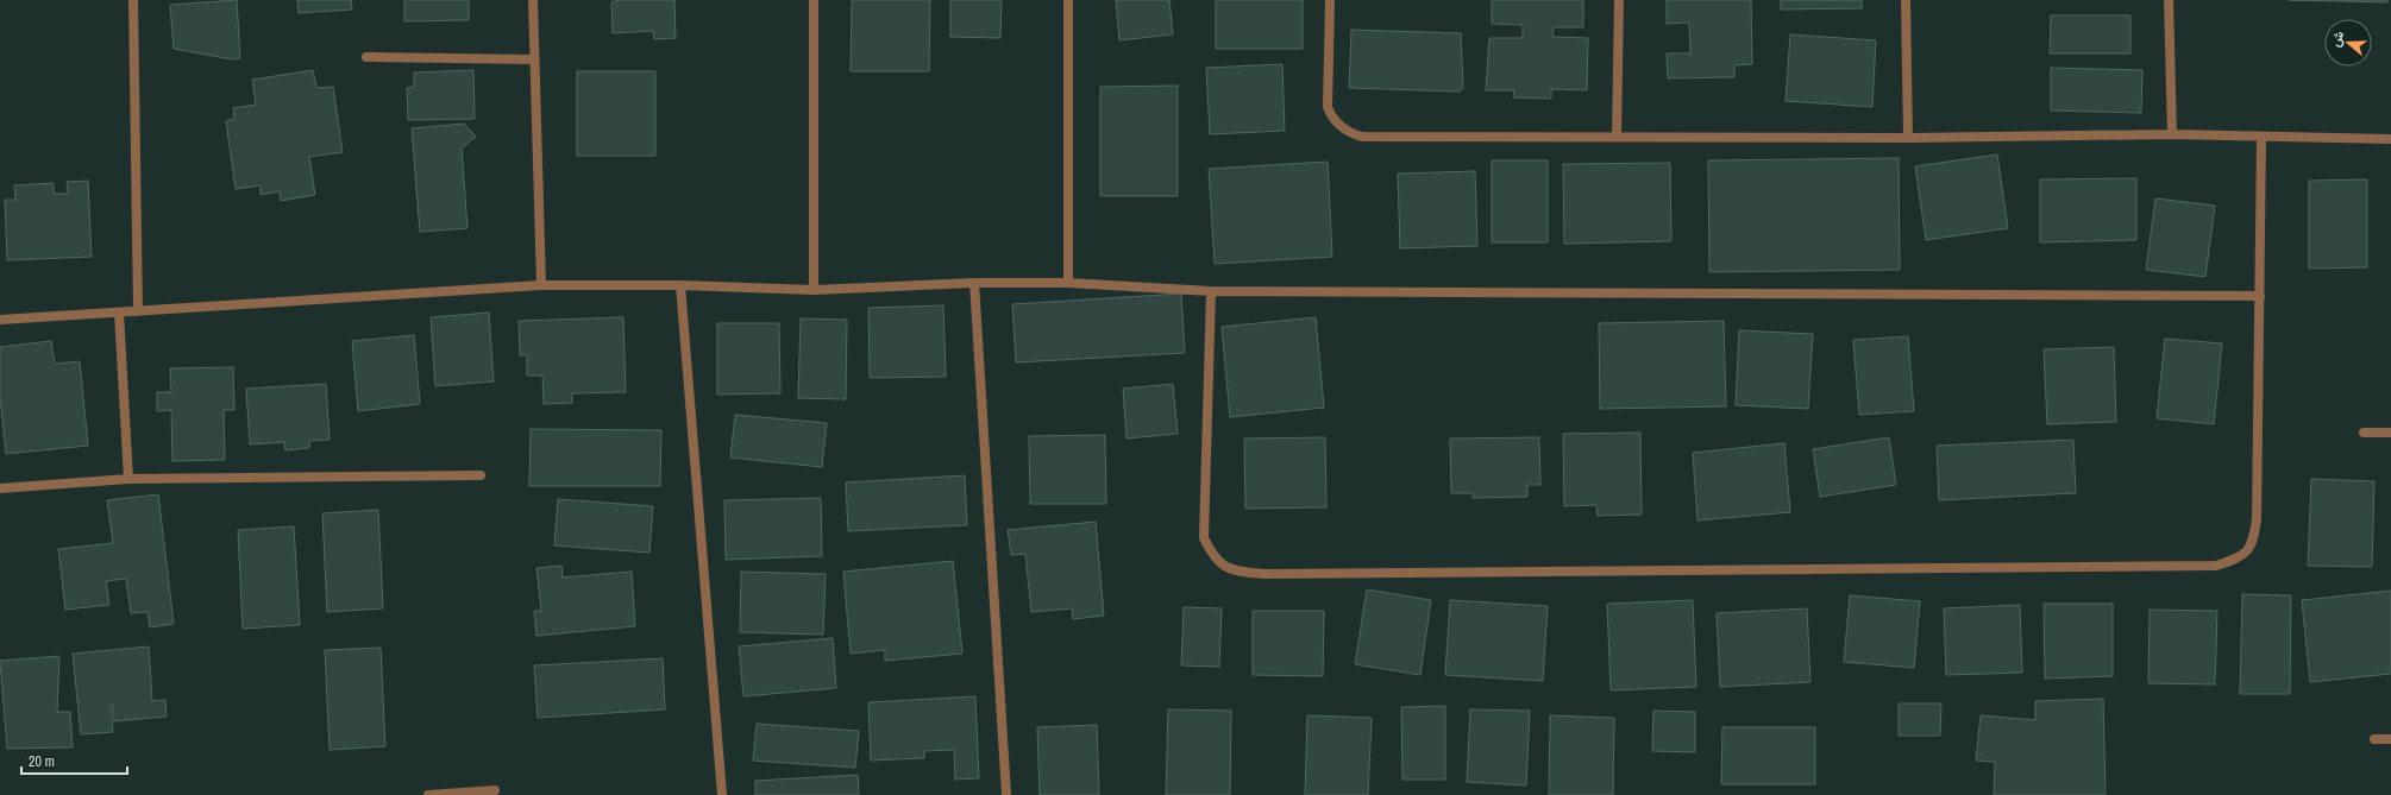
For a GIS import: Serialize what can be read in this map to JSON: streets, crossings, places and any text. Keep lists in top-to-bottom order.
{
  "scale_bar": "20 m",
  "north": "left"
}
